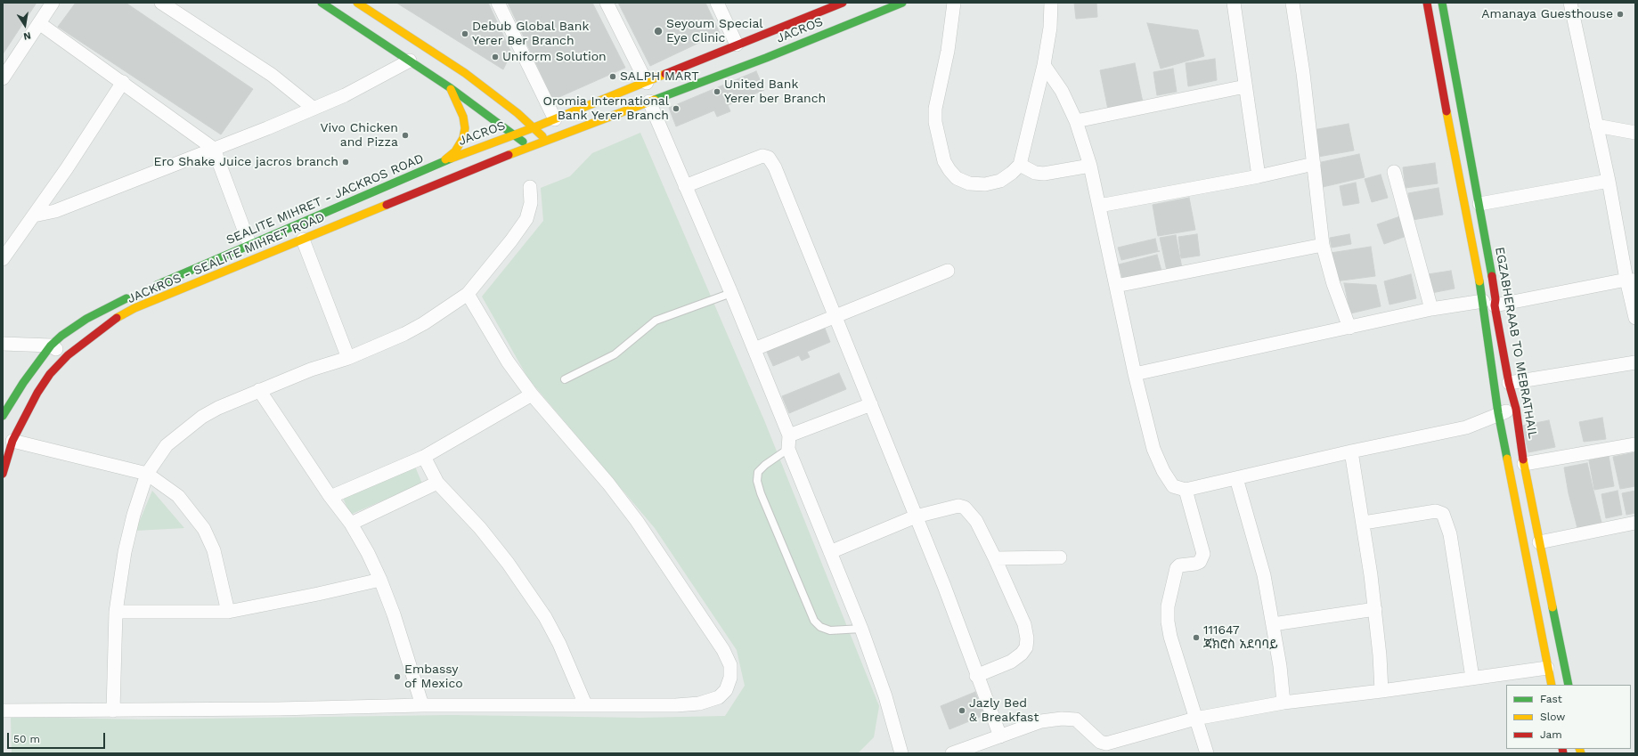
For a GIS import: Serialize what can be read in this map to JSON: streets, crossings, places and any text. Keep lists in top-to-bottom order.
{
  "streets": {
    "main road": [
      "JACROS",
      "SEALITE MIHRET - JACKROS ROAD",
      "JACKROS - SEALITE MIHRET ROAD",
      "EGZABHERAAB TO MEBRATHAIL"
    ]
  },
  "crossings": [
    ["JACROS", "SEALITE MIHRET - JACKROS ROAD"],
    ["JACROS", "JACKROS - SEALITE MIHRET ROAD"]
  ],
  "places": [
    "Amanaya Guesthouse",
    "Seyoum Special Eye Clinic",
    "Debub Global Bank Yerer Ber Branch",
    "Uniform Solution",
    "SALPH MART",
    "United Bank Yerer ber Branch",
    "Oromia International Bank Yerer Branch",
    "Vivo Chicken and Pizza",
    "Ero Shake Juice jacros branch",
    "111647 ጃክሮስ አደባባይ",
    "Embassy of Mexico",
    "Jazly Bed & Breakfast"
  ],
  "legend": ["Fast", "Slow", "Jam"],
  "scale_bar": "50 m",
  "north": "bottom"
}
